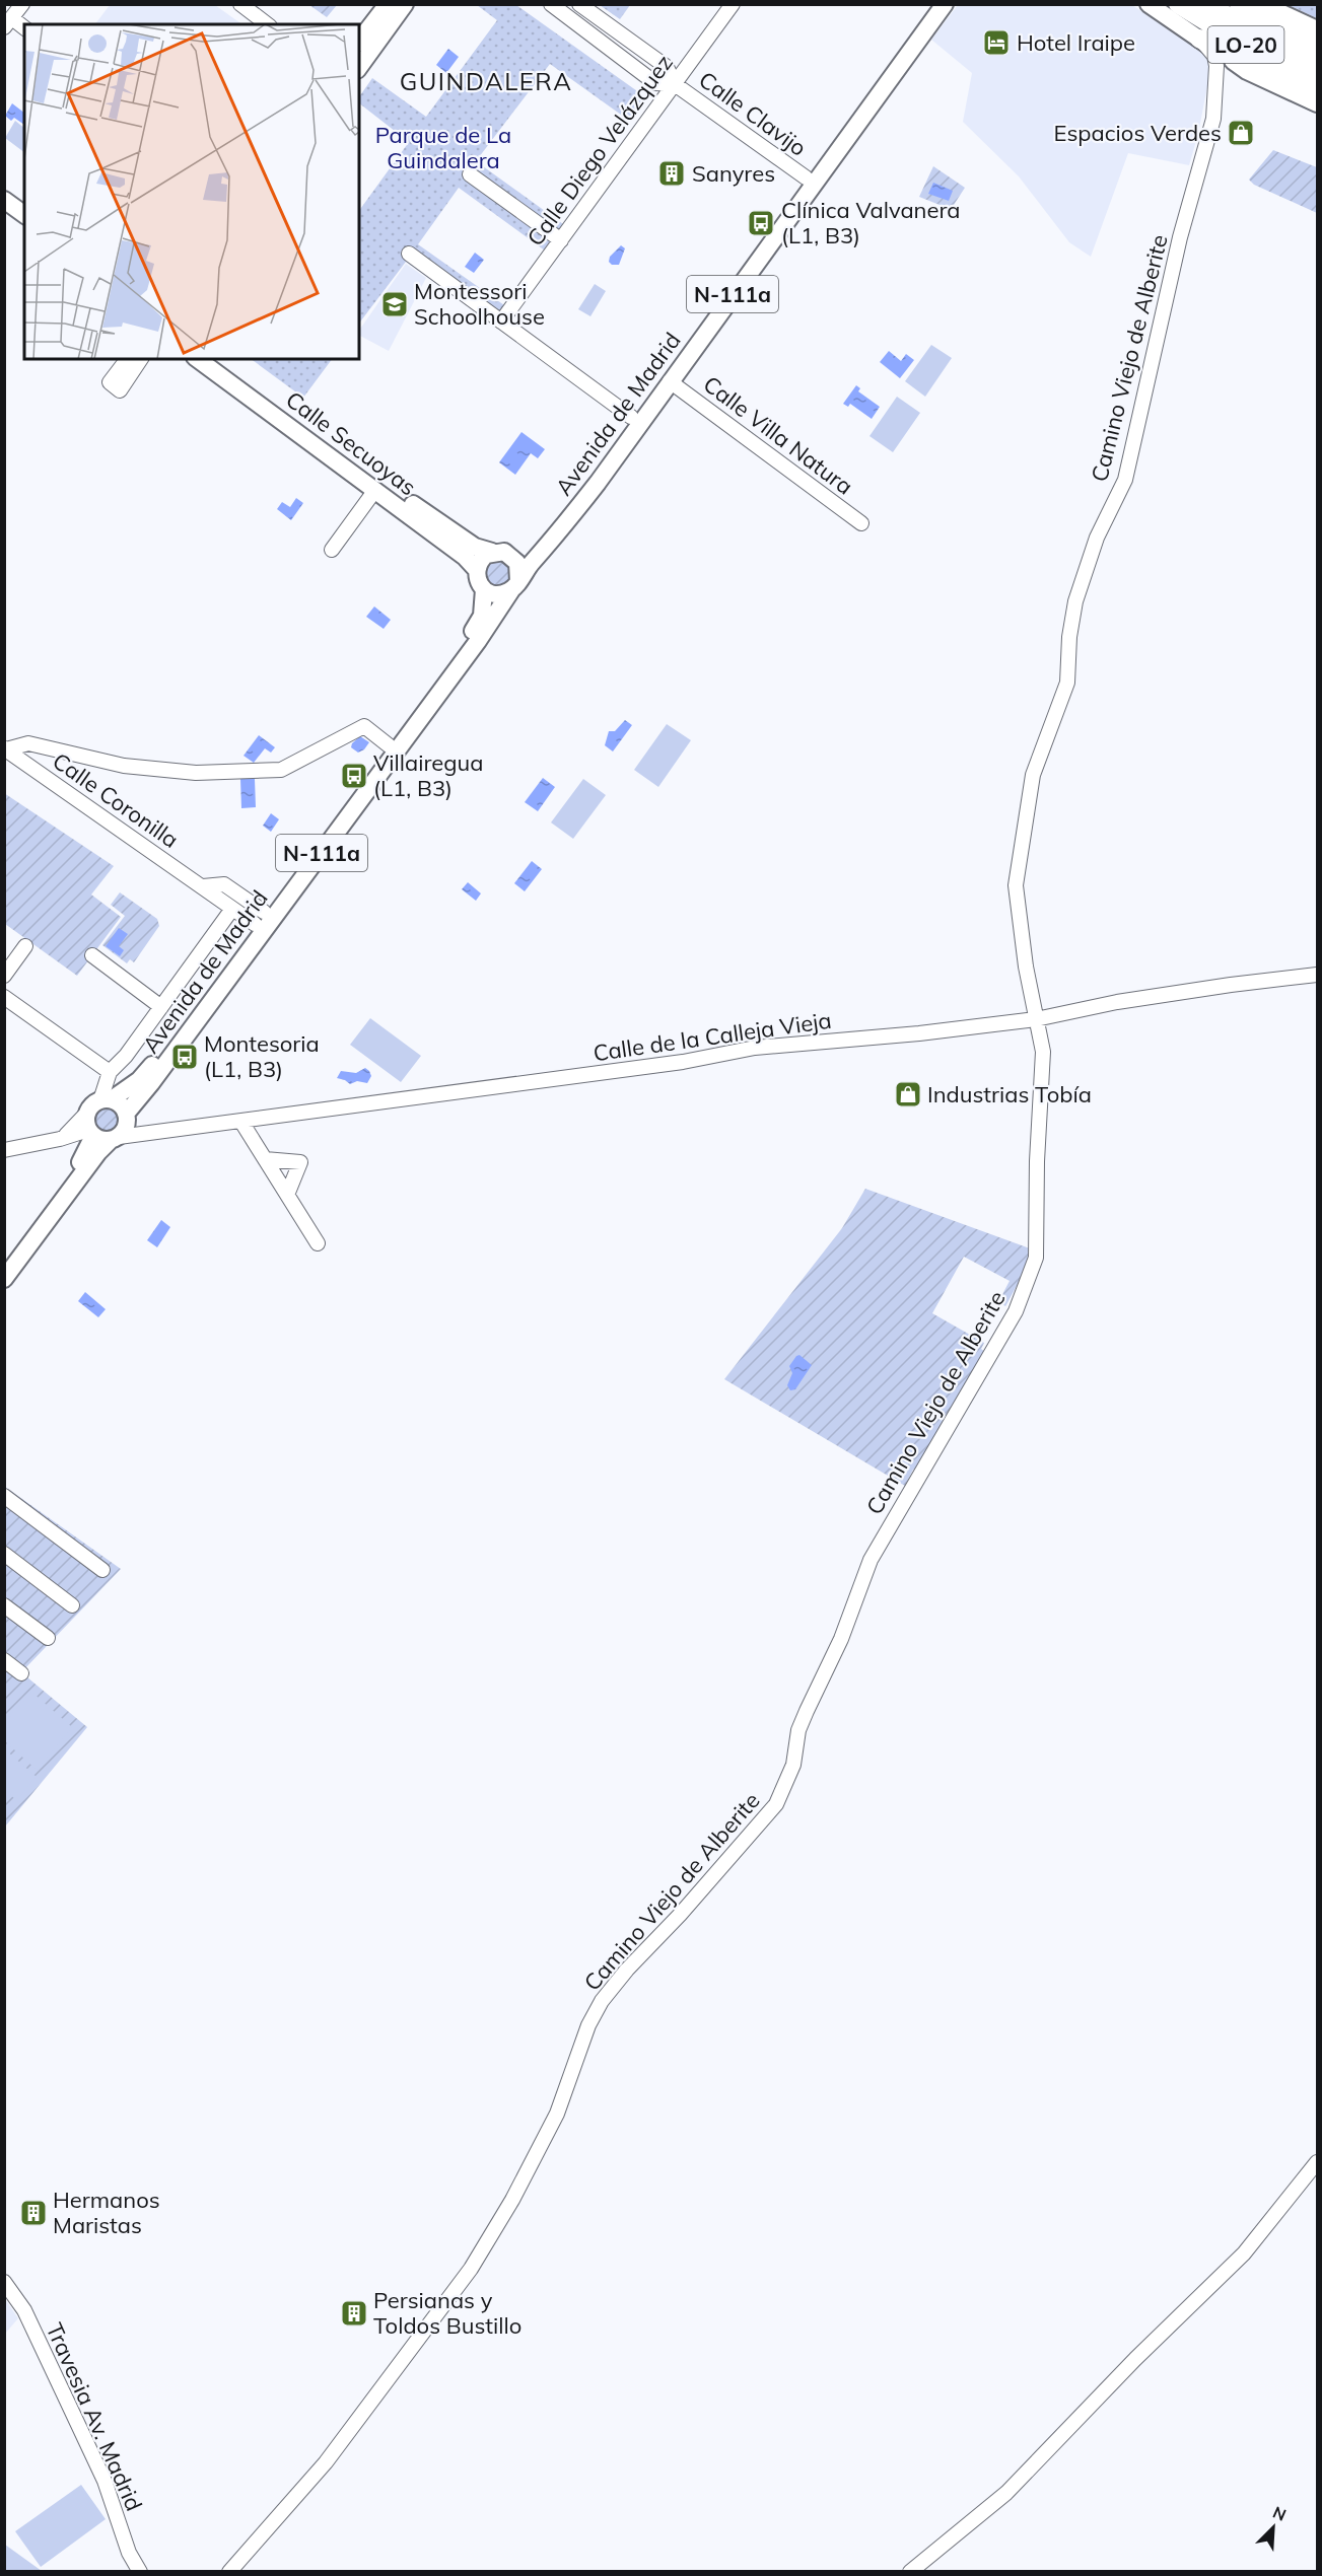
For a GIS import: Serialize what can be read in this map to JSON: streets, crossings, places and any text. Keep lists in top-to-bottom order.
{
  "streets": {
    "highway": ["LO-20"],
    "main road": ["N-111a", "Avenida de Madrid", "Calle Secuoyas"],
    "street": [
      "Calle Clavijo",
      "Calle Diego Velázquez",
      "Camino Viejo de Alberite",
      "Calle Villa Natura",
      "Calle Coronilla",
      "Calle de la Calleja Vieja",
      "Travesia Av. Madrid"
    ]
  },
  "crossings": [
    ["Calle Clavijo", "Calle Diego Velázquez"],
    ["Calle Clavijo", "Avenida de Madrid"],
    ["N-111a", "Avenida de Madrid"],
    ["N-111a", "Calle Secuoyas"],
    ["N-111a", "Calle de la Calleja Vieja"],
    ["Camino Viejo de Alberite", "Calle de la Calleja Vieja"],
    ["Avenida de Madrid", "Calle Villa Natura"],
    ["Avenida de Madrid", "Calle Secuoyas"],
    ["Avenida de Madrid", "Calle Coronilla"],
    ["Avenida de Madrid", "Calle de la Calleja Vieja"]
  ],
  "districts": ["GUINDALERA"],
  "parks": ["Parque de La Guindalera"],
  "places": {
    "hotel": ["Hotel Iraipe"],
    "shop": ["Espacios Verdes", "Industrias Tobía"],
    "building": ["Sanyres", "Hermanos Maristas", "Persianas y Toldos Bustillo"],
    "bus stop": ["Clínica Valvanera (L1, B3)", "Villairegua (L1, B3)", "Montesoria (L1, B3)"],
    "school or university": ["Montessori Schoolhouse"]
  },
  "north": "top right"
}
